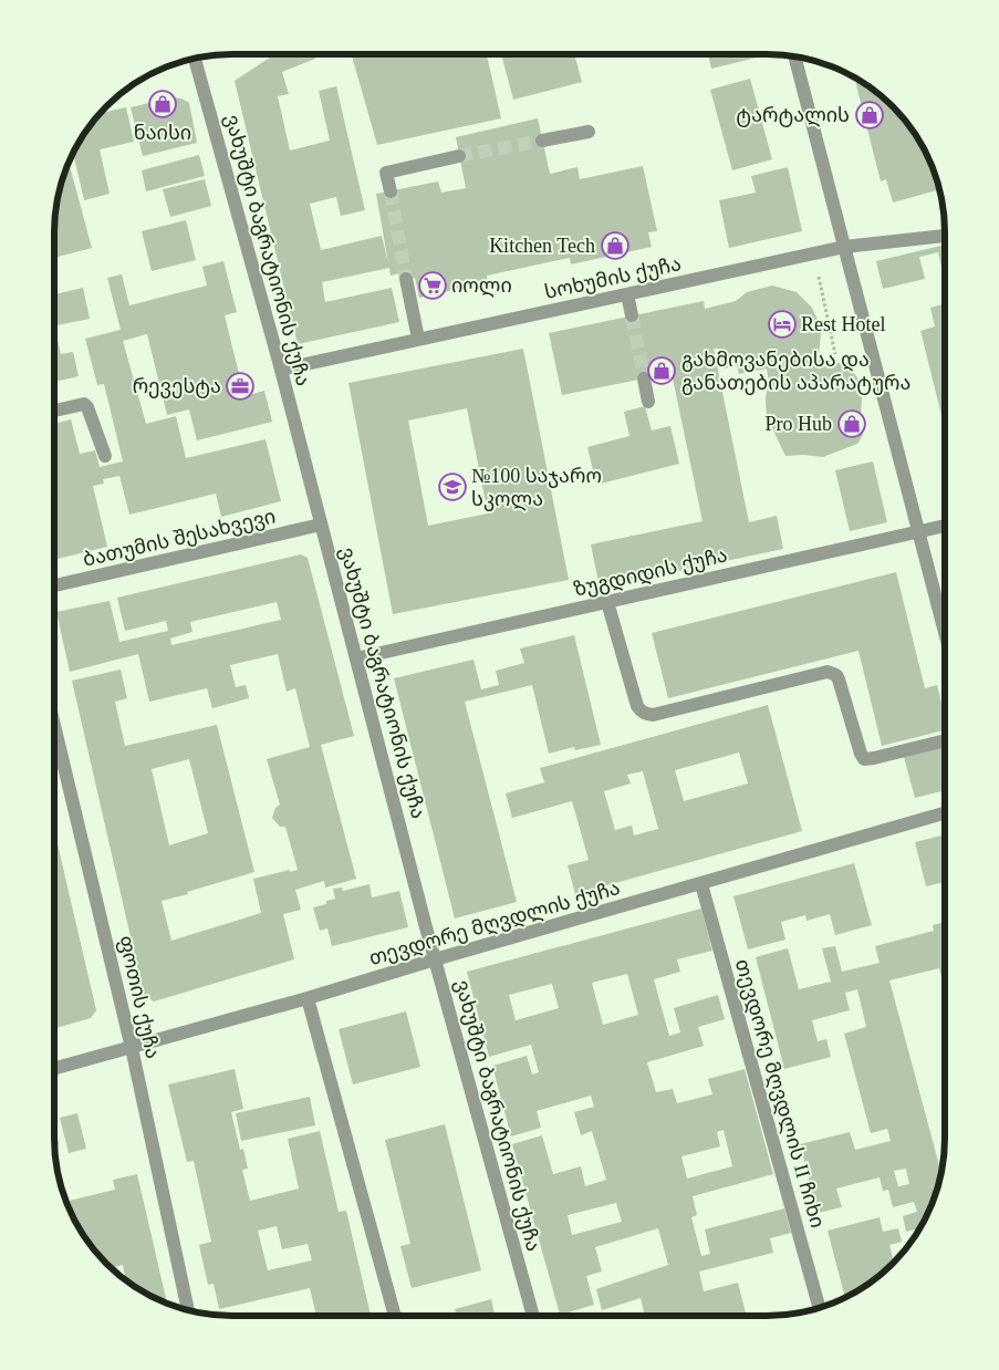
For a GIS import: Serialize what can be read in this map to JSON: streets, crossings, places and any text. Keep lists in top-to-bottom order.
{
  "streets": {
    "street": [
      "ვახუშტი ბაგრატიონის ქუჩა",
      "სოხუმის ქუჩა",
      "ბათუმის შესახვევი",
      "ზუგდიდის ქუჩა",
      "თევდორე მღვდლის ქუჩა",
      "ფოთის ქუჩა",
      "თევდორე მღვდლის II ჩიხი"
    ]
  },
  "crossings": [
    ["ვახუშტი ბაგრატიონის ქუჩა", "სოხუმის ქუჩა"],
    ["ვახუშტი ბაგრატიონის ქუჩა", "ბათუმის შესახვევი"],
    ["ვახუშტი ბაგრატიონის ქუჩა", "ზუგდიდის ქუჩა"],
    ["ვახუშტი ბაგრატიონის ქუჩა", "თევდორე მღვდლის ქუჩა"],
    ["თევდორე მღვდლის ქუჩა", "ფოთის ქუჩა"],
    ["თევდორე მღვდლის ქუჩა", "თევდორე მღვდლის II ჩიხი"]
  ],
  "places": {
    "shop": [
      "ნაისი",
      "ტარტალის",
      "Kitchen Tech",
      "გახმოვანებისა და განათების აპარატურა",
      "Pro Hub"
    ],
    "supermarket": ["იოლი"],
    "hotel": ["Rest Hotel"],
    "office": ["რევესტა"],
    "school or university": ["№100 საჯარო სკოლა"]
  }
}
